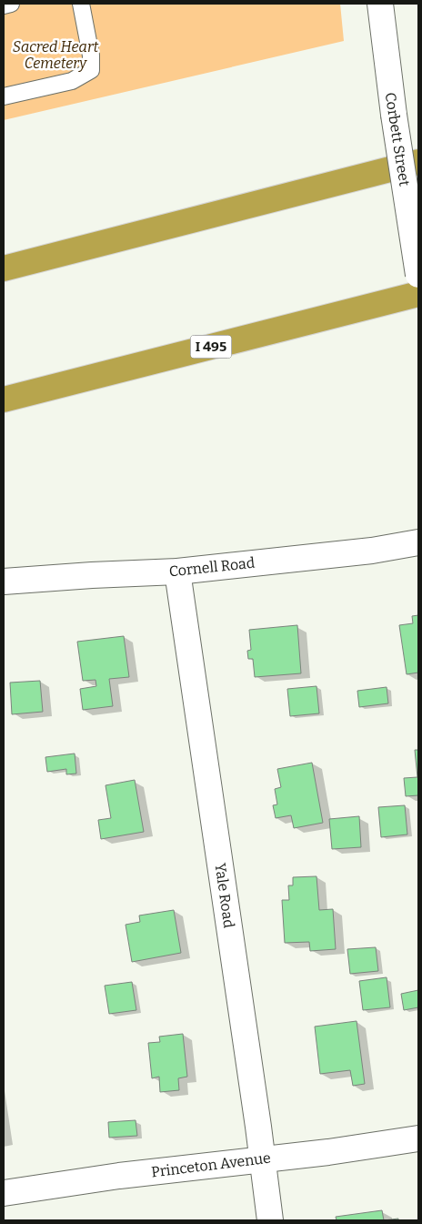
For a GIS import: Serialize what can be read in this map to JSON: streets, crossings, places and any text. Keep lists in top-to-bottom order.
{
  "streets": {
    "highway": ["I 495"],
    "street": [
      "Corbett Street",
      "Cornell Road",
      "Yale Road",
      "Princeton Avenue"
    ]
  },
  "crossings": [
    ["Cornell Road", "Yale Road"],
    ["Yale Road", "Princeton Avenue"]
  ],
  "parks": ["Sacred Heart Cemetery"]
}
